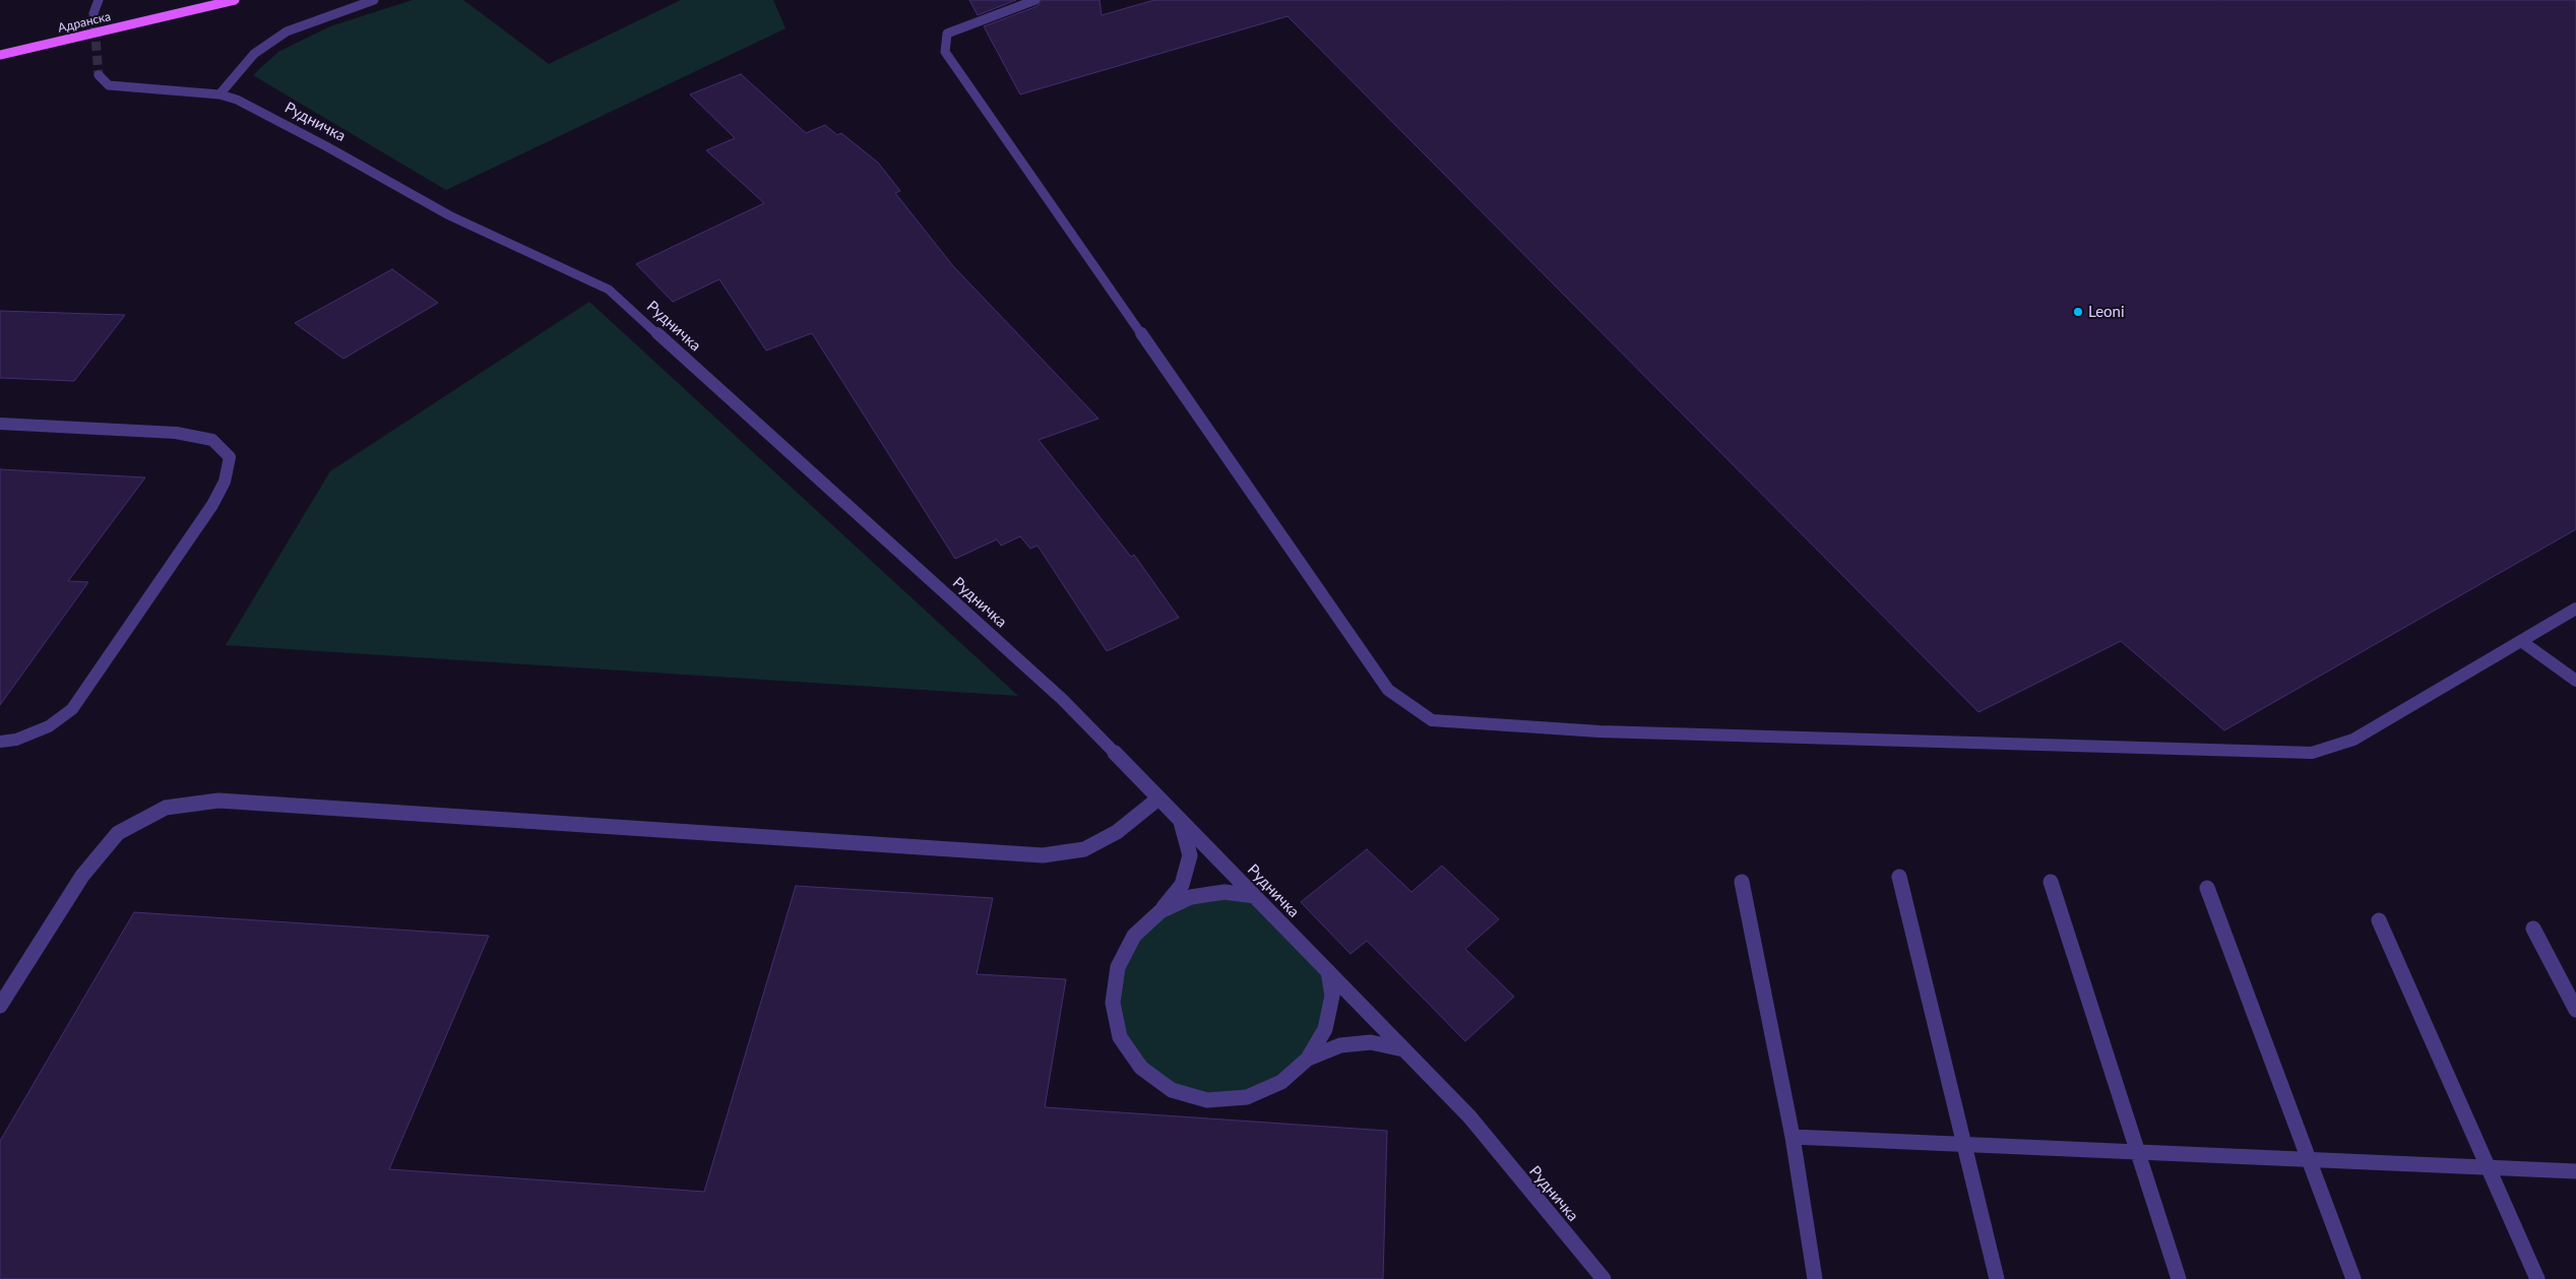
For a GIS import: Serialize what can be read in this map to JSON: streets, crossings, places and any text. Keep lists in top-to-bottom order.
{
  "streets": {
    "main road": ["Адранска"],
    "street": ["Рудничка"]
  },
  "places": ["Leoni"]
}
